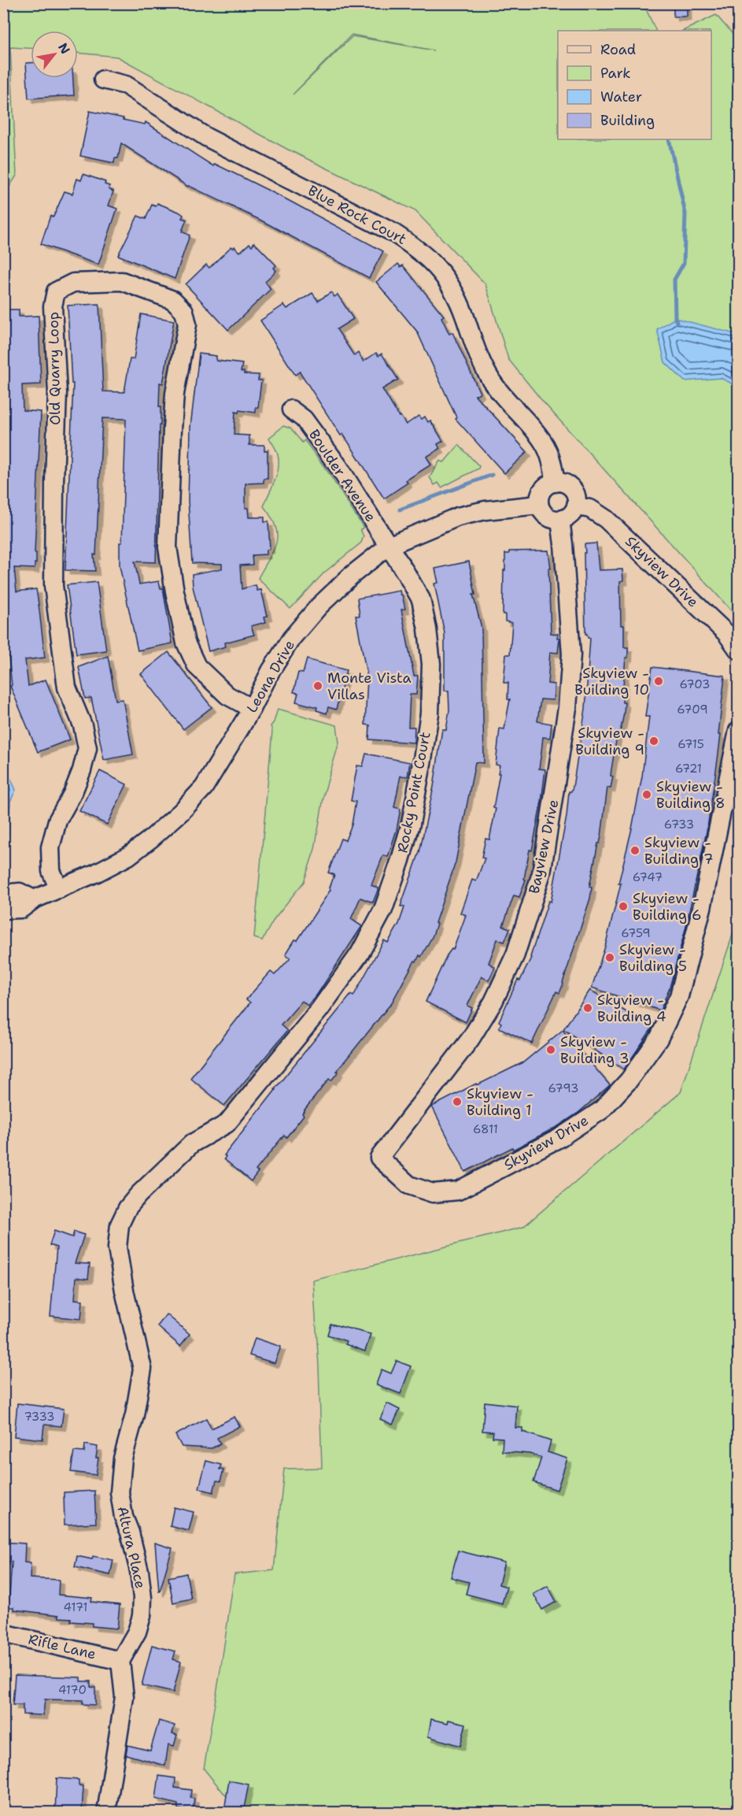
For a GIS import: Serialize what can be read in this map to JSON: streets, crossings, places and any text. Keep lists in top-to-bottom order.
{
  "streets": {
    "street": [
      "Blue Rock Court",
      "Old Quarry Loop",
      "Boulder Avenue",
      "Skyview Drive",
      "Leona Drive",
      "Rocky Point Court",
      "Bayview Drive",
      "Altura Place",
      "Rifle Lane"
    ]
  },
  "crossings": [
    ["Blue Rock Court", "Skyview Drive"],
    ["Blue Rock Court", "Leona Drive"],
    ["Blue Rock Court", "Bayview Drive"],
    ["Old Quarry Loop", "Leona Drive"],
    ["Boulder Avenue", "Leona Drive"],
    ["Boulder Avenue", "Rocky Point Court"],
    ["Skyview Drive", "Leona Drive"],
    ["Skyview Drive", "Bayview Drive"],
    ["Leona Drive", "Rocky Point Court"],
    ["Leona Drive", "Bayview Drive"],
    ["Rocky Point Court", "Altura Place"],
    ["Altura Place", "Rifle Lane"]
  ],
  "places": [
    "Skyview - Building 10",
    "Monte Vista Villas",
    "Skyview - Building 9",
    "Skyview - Building 8",
    "Skyview - Building 7",
    "Skyview - Building 6",
    "Skyview - Building 5",
    "Skyview - Building 4",
    "Skyview - Building 3",
    "Skyview - Building 1"
  ],
  "house_numbers": [
    "6703",
    "6709",
    "6715",
    "6721",
    "6733",
    "6747",
    "6759",
    "6793",
    "6811",
    "7333",
    "4171",
    "4170"
  ],
  "legend": [
    "Road",
    "Park",
    "Water",
    "Building"
  ],
  "north": "top right"
}
